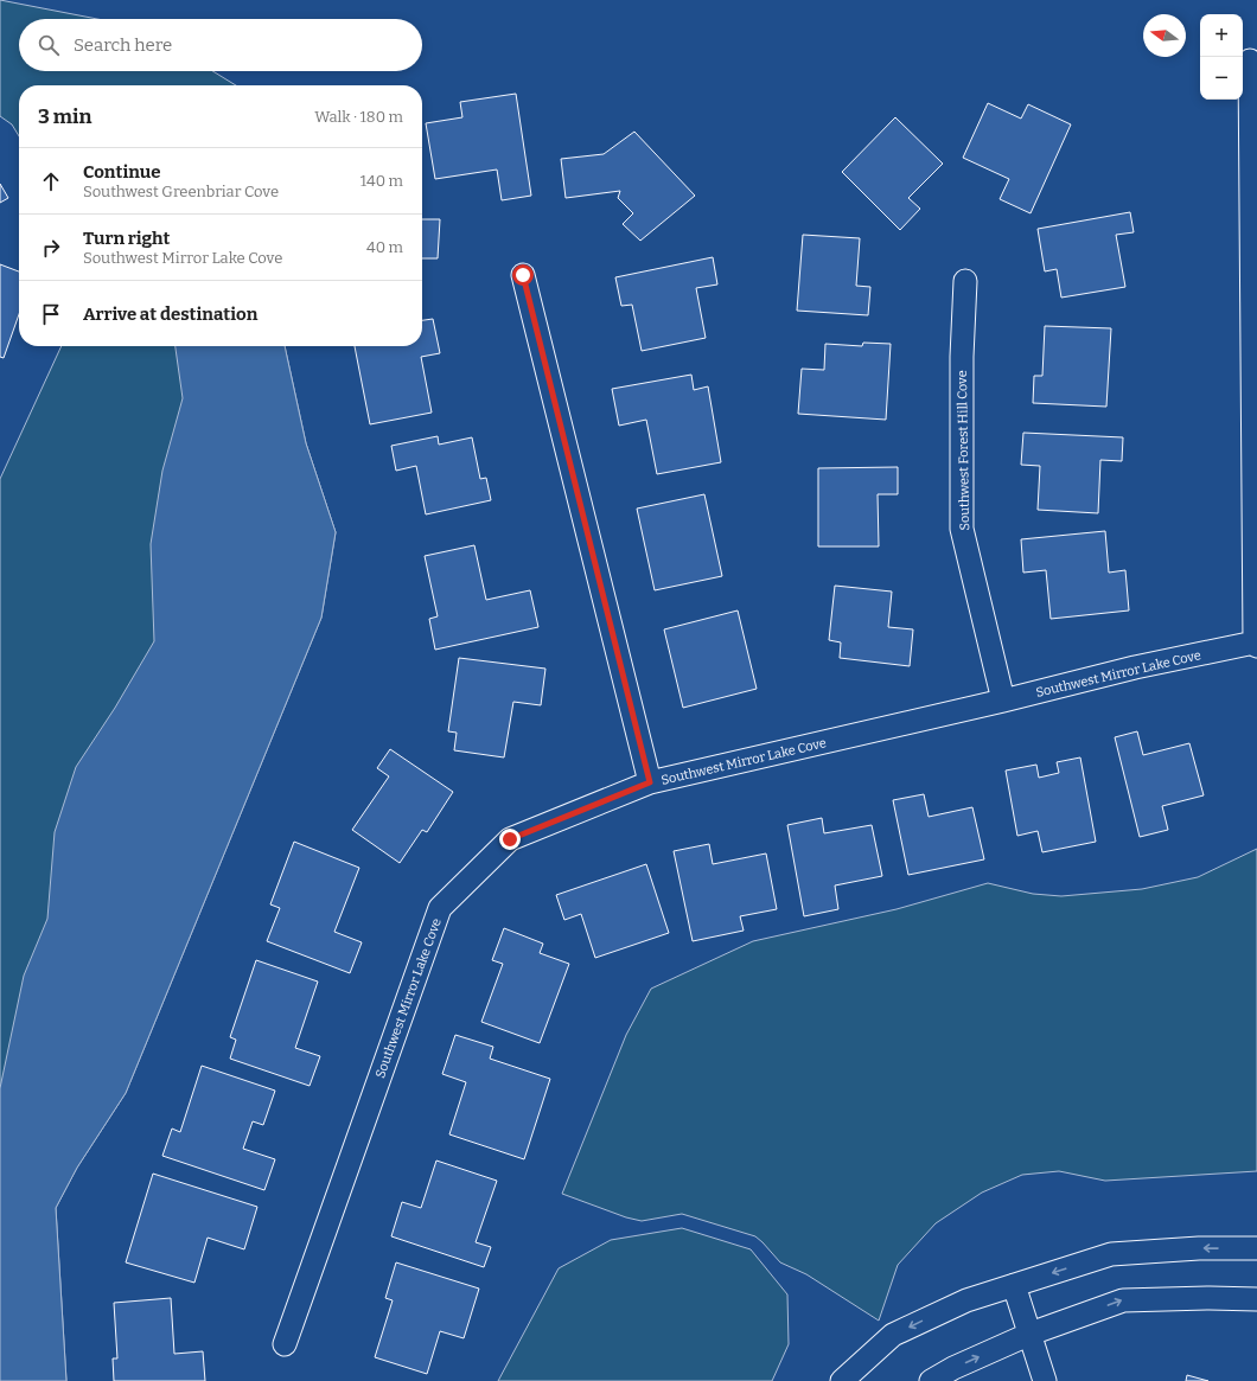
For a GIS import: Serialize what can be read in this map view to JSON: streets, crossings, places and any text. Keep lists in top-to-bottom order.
{
  "streets": {
    "street": ["Southwest Forest Hill Cove", "Southwest Mirror Lake Cove"]
  },
  "crossings": [
    ["Southwest Forest Hill Cove", "Southwest Mirror Lake Cove"]
  ],
  "north": "left",
  "page": {
    "map_buttons": ["+", "−"],
    "search": "Search here",
    "heading": ["3 min", "Walk · 180 m"],
    "list": [
      ["Continue", "Southwest Greenbriar Cove", "140 m"],
      ["Turn right", "Southwest Mirror Lake Cove", "40 m"],
      "Arrive at destination"
    ]
  }
}
